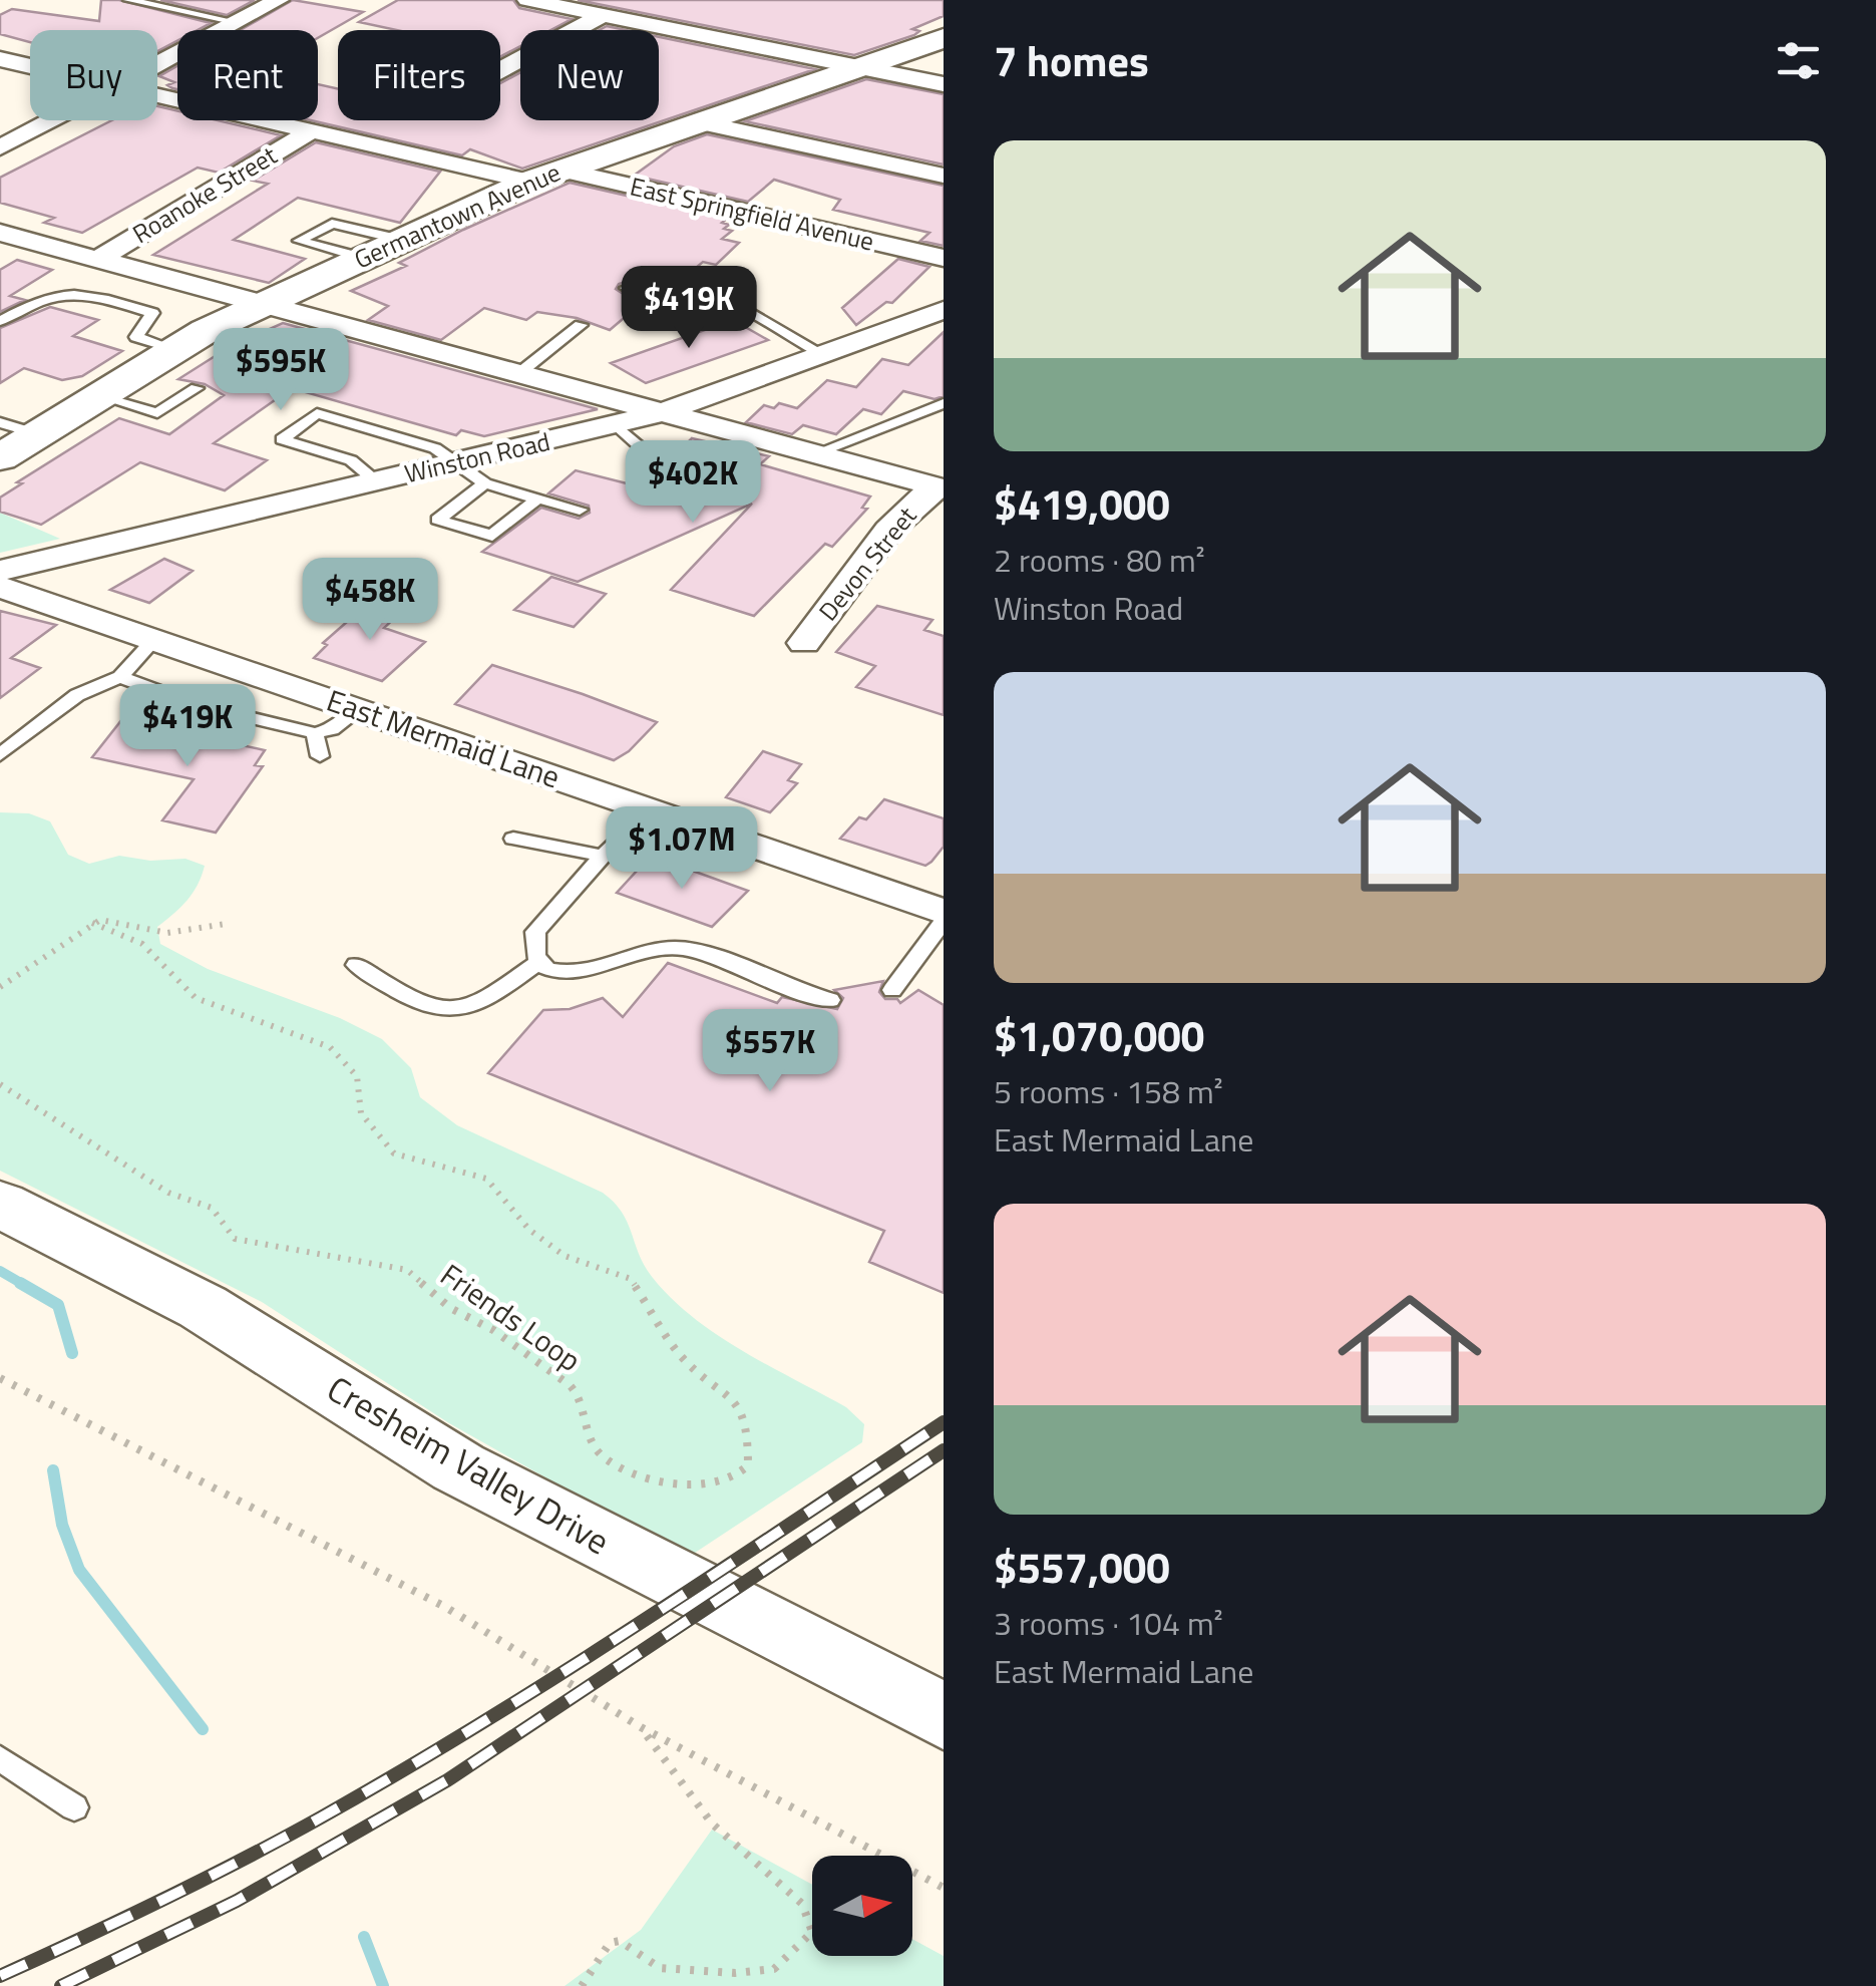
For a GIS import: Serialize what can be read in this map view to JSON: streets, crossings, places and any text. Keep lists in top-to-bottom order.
{
  "streets": {
    "main road": ["Germantown Avenue", "Cresheim Valley Drive"],
    "street": [
      "Roanoke Street",
      "East Springfield Avenue",
      "Winston Road",
      "Devon Street",
      "East Mermaid Lane"
    ],
    "path": ["Friends Loop"]
  },
  "crossings": [
    ["Roanoke Street", "East Springfield Avenue"],
    ["East Springfield Avenue", "Germantown Avenue"]
  ],
  "north": "right",
  "page": {
    "heading": "7 homes",
    "chip": [
      "Buy",
      "Rent",
      "Filters",
      "New"
    ],
    "list": [
      {
        "name": "$419,000",
        "note": "2 rooms · 80 m² · Winston Road"
      },
      {
        "name": "$1,070,000",
        "note": "5 rooms · 158 m² · East Mermaid Lane"
      },
      {
        "name": "$557,000",
        "note": "3 rooms · 104 m² · East Mermaid Lane"
      }
    ],
    "price": [
      "$419K",
      "$595K",
      "$402K",
      "$458K",
      "$419K",
      "$1.07M",
      "$557K"
    ]
  }
}
